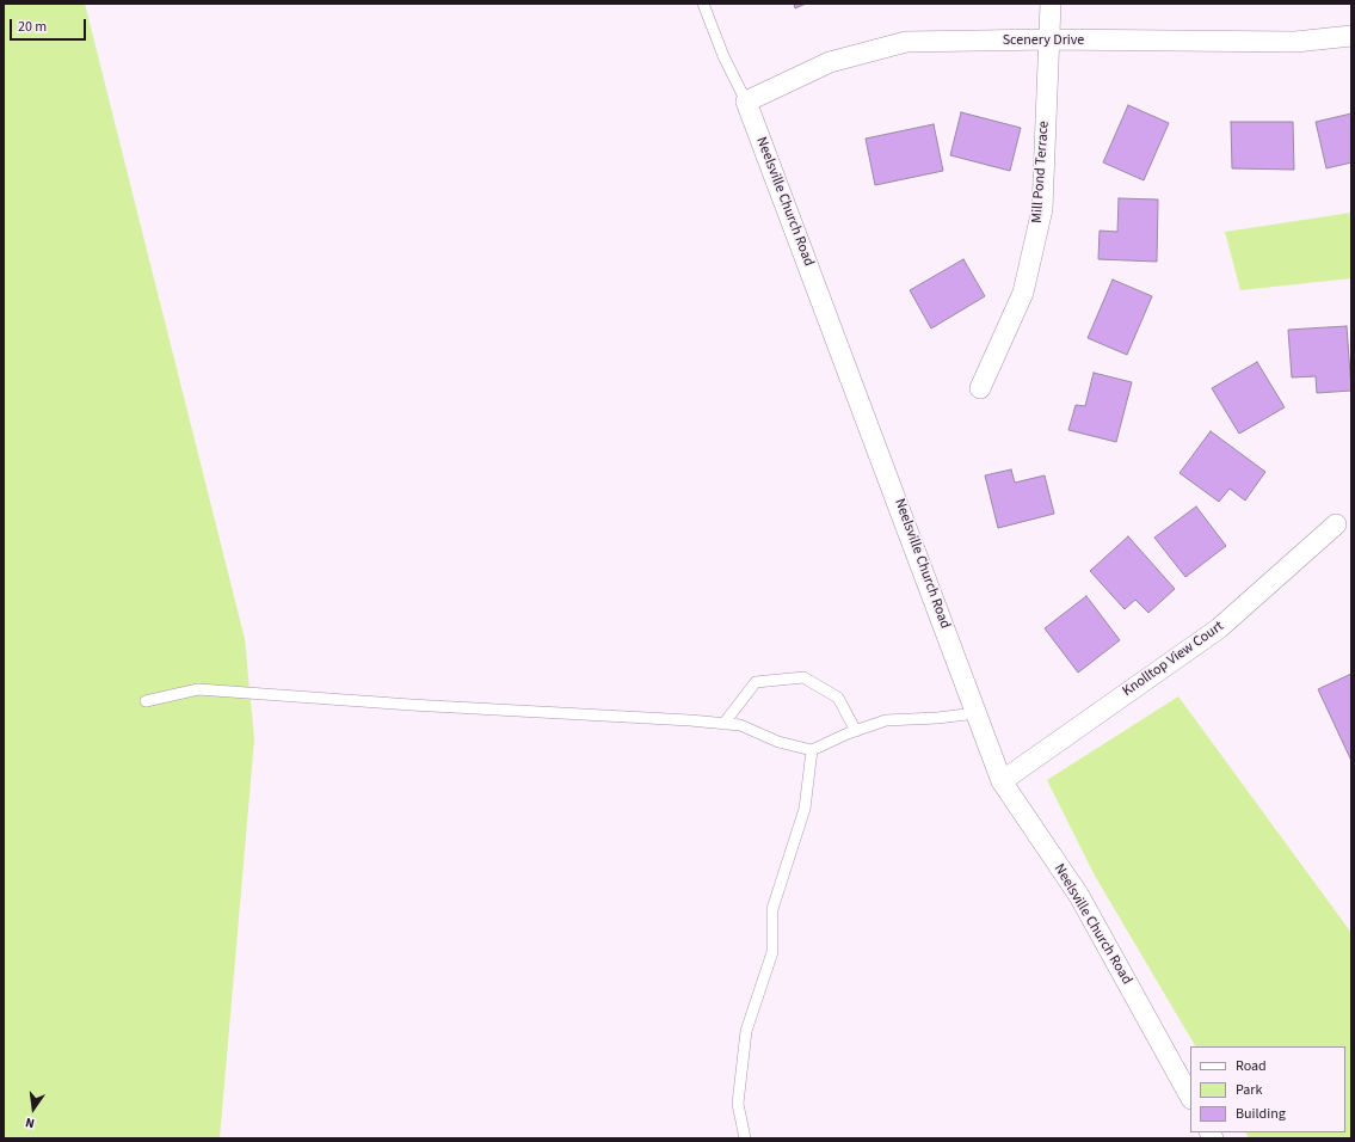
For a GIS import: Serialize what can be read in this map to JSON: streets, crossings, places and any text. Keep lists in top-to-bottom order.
{
  "streets": {
    "street": [
      "Scenery Drive",
      "Mill Pond Terrace",
      "Neelsville Church Road",
      "Knolltop View Court"
    ]
  },
  "crossings": [
    ["Scenery Drive", "Mill Pond Terrace"],
    ["Scenery Drive", "Neelsville Church Road"],
    ["Neelsville Church Road", "Knolltop View Court"]
  ],
  "legend": ["Road", "Park", "Building"],
  "scale_bar": "20 m",
  "north": "bottom"
}
